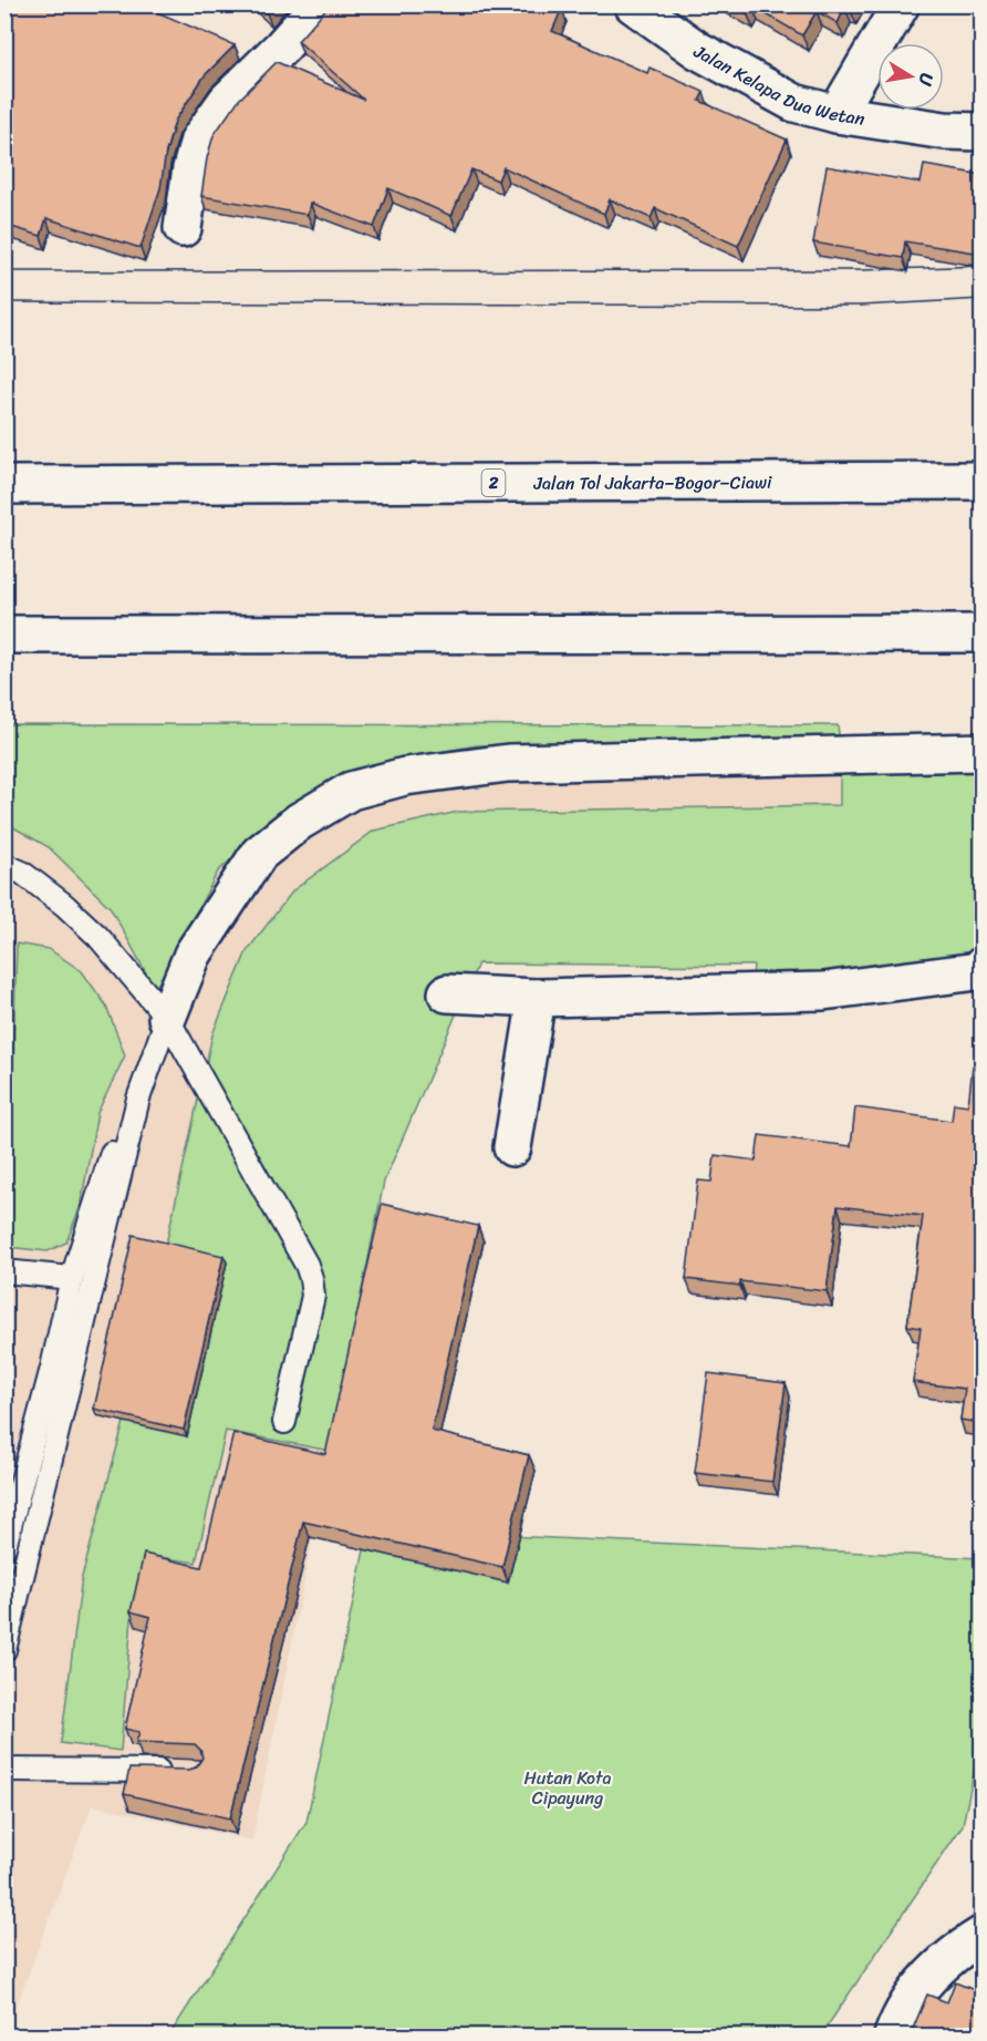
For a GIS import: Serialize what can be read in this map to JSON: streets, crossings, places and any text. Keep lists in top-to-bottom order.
{
  "streets": {
    "main road": ["Jalan Kelapa Dua Wetan", "Jalan Tol Jakarta–Bogor–Ciawi", "2"]
  },
  "parks": ["Hutan Kota Cipayung"],
  "north": "right"
}
